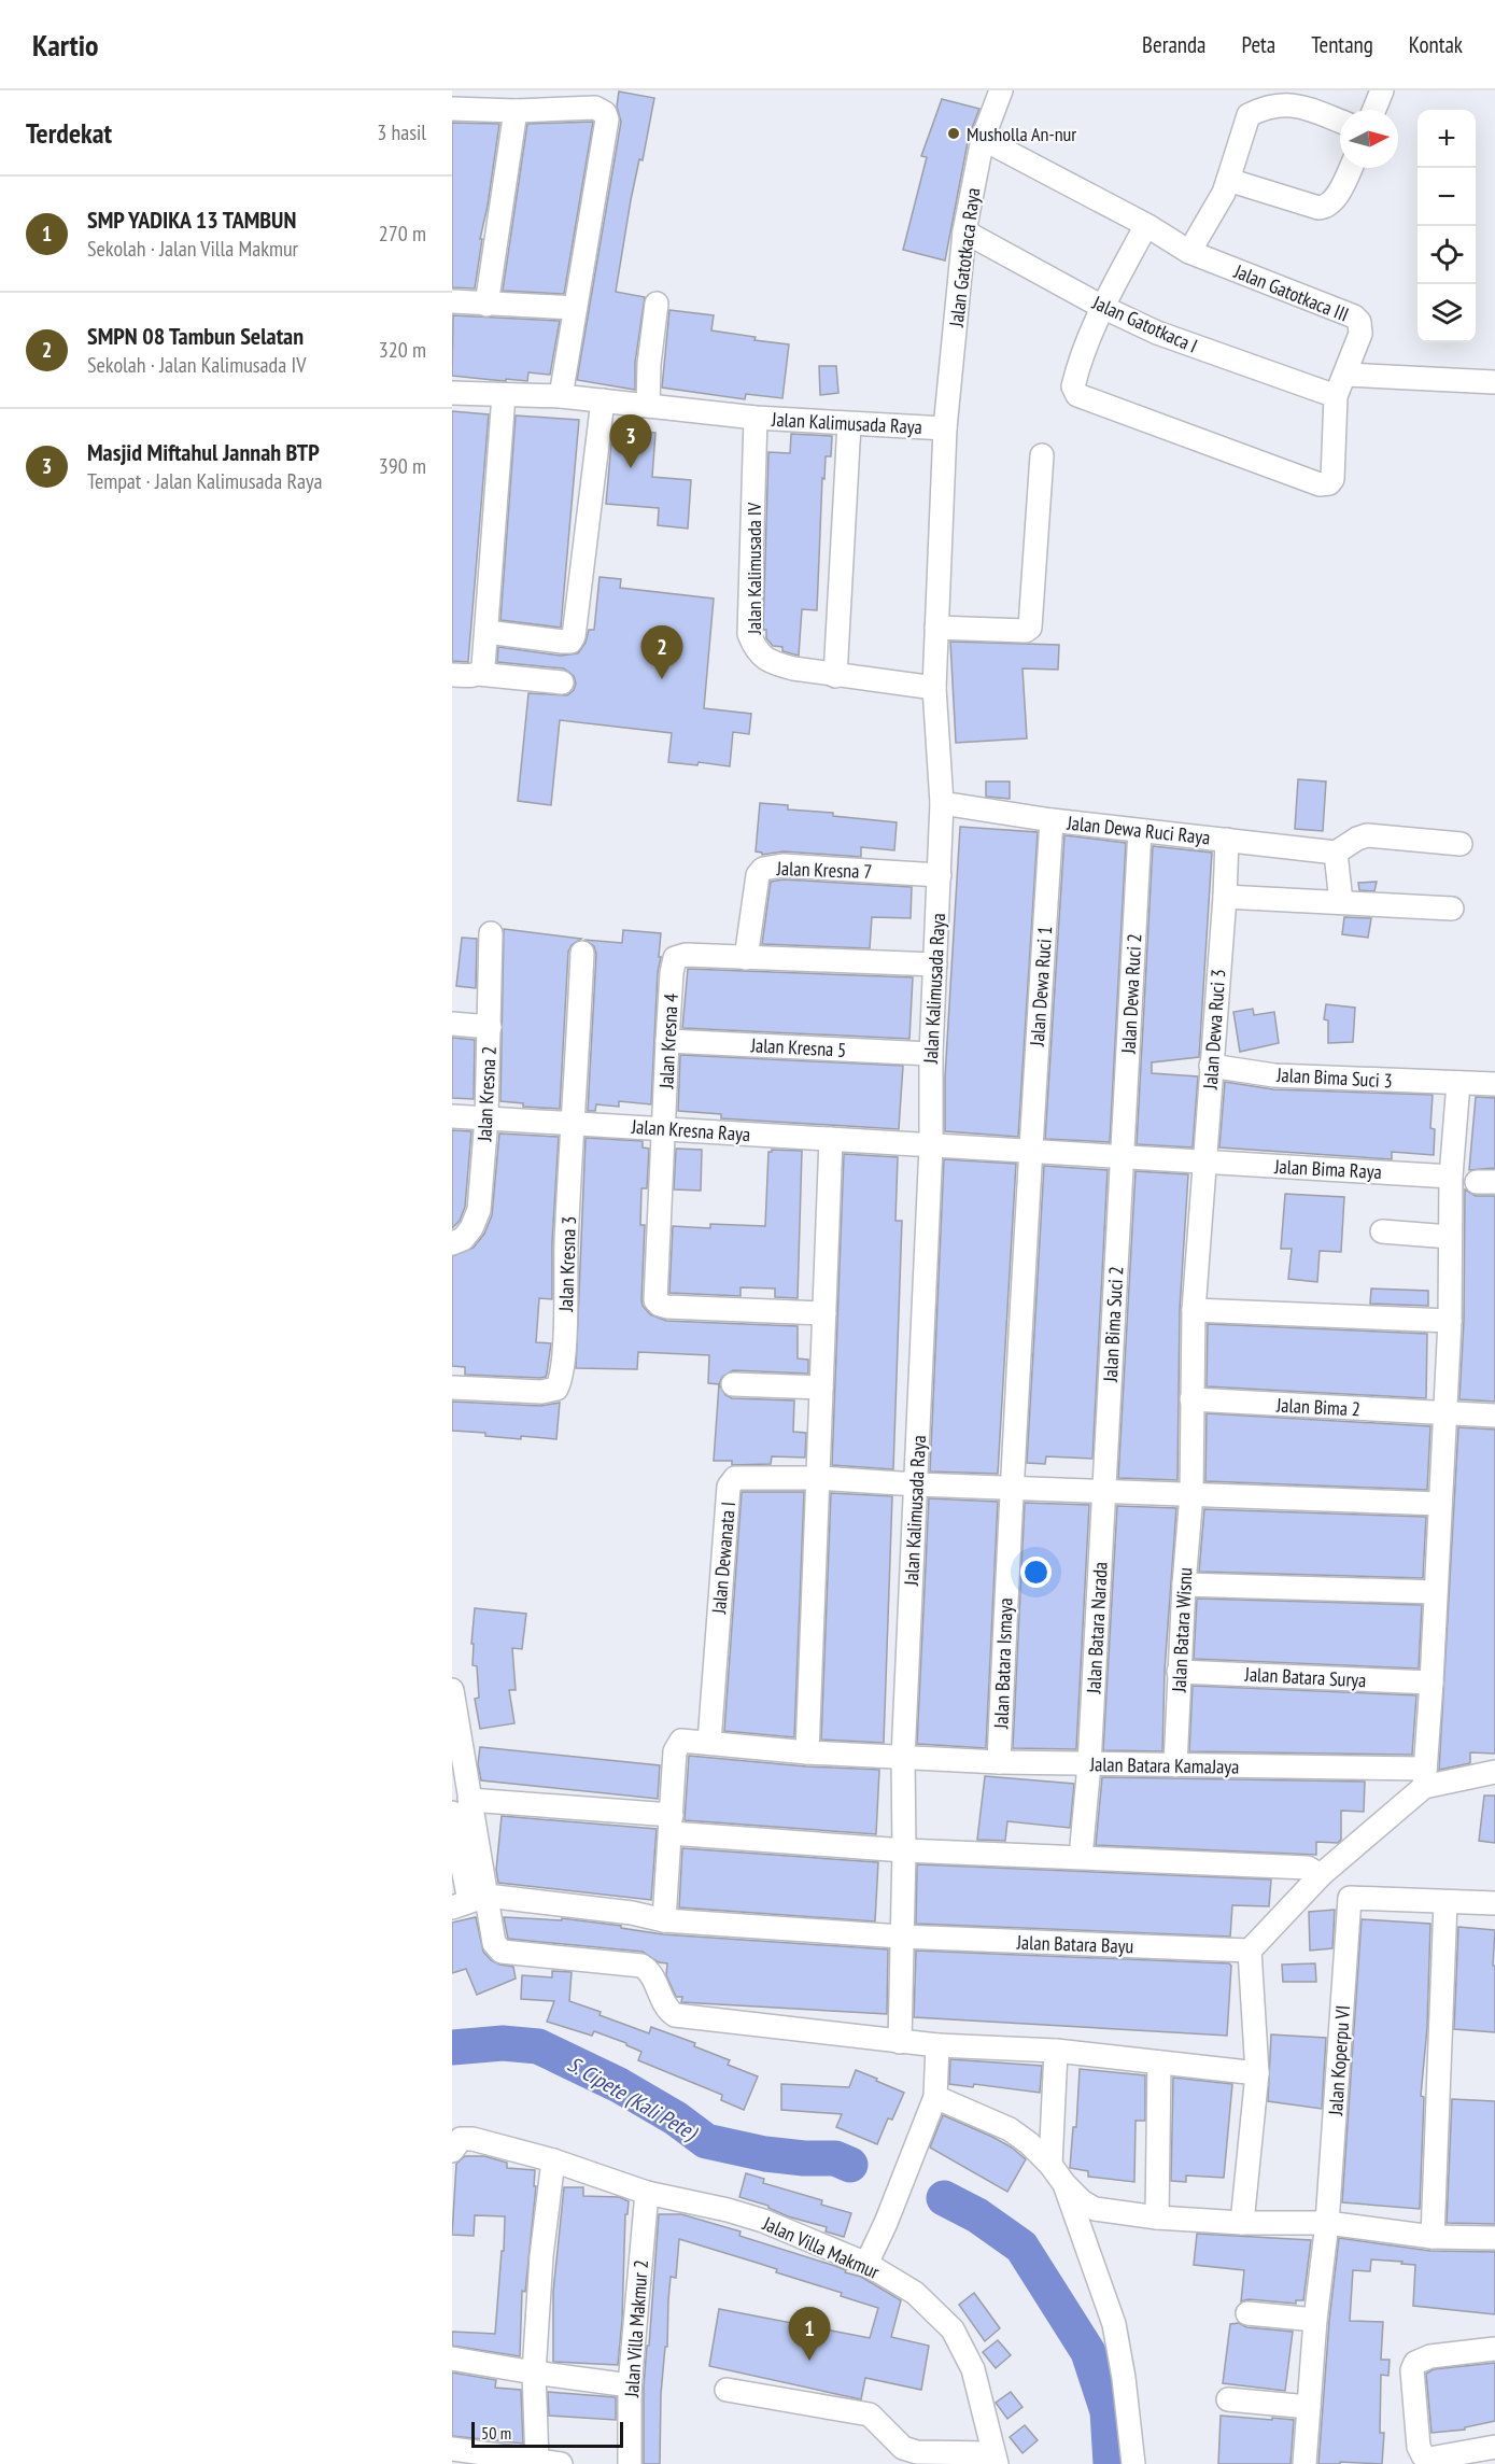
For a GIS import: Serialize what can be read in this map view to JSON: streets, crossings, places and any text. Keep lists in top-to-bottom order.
{
  "streets": {
    "street": [
      "Jalan Gatotkaca Raya",
      "Jalan Gatotkaca III",
      "Jalan Gatotkaca I",
      "Jalan Kalimusada Raya",
      "Jalan Kalimusada IV",
      "Jalan Dewa Ruci Raya",
      "Jalan Kresna 7",
      "Jalan Dewa Ruci 1",
      "Jalan Dewa Ruci 2",
      "Jalan Dewa Ruci 3",
      "Jalan Kresna 4",
      "Jalan Kresna 5",
      "Jalan Bima Suci 3",
      "Jalan Kresna 2",
      "Jalan Kresna Raya",
      "Jalan Bima Raya",
      "Jalan Kresna 3",
      "Jalan Bima Suci 2",
      "Jalan Bima 2",
      "Jalan Dewanata I",
      "Jalan Batara Narada",
      "Jalan Batara Wisnu",
      "Jalan Batara Ismaya",
      "Jalan Batara Surya",
      "Jalan Batara KamaJaya",
      "Jalan Batara Bayu",
      "Jalan Koperpu VI",
      "Jalan Villa Makmur",
      "Jalan Villa Makmur 2"
    ]
  },
  "crossings": [
    ["Jalan Gatotkaca Raya", "Jalan Gatotkaca III"],
    ["Jalan Gatotkaca Raya", "Jalan Gatotkaca I"],
    ["Jalan Gatotkaca Raya", "Jalan Kalimusada Raya"],
    ["Jalan Gatotkaca III", "Jalan Gatotkaca I"],
    ["Jalan Kalimusada Raya", "Jalan Kalimusada IV"],
    ["Jalan Kalimusada Raya", "Jalan Dewa Ruci Raya"],
    ["Jalan Kalimusada Raya", "Jalan Kresna 7"],
    ["Jalan Kalimusada Raya", "Jalan Kresna 5"],
    ["Jalan Kalimusada Raya", "Jalan Kresna Raya"],
    ["Jalan Kalimusada Raya", "Jalan Dewanata I"],
    ["Jalan Kalimusada Raya", "Jalan Batara KamaJaya"],
    ["Jalan Kalimusada Raya", "Jalan Batara Bayu"],
    ["Jalan Dewa Ruci Raya", "Jalan Dewa Ruci 1"],
    ["Jalan Dewa Ruci Raya", "Jalan Dewa Ruci 2"],
    ["Jalan Dewa Ruci Raya", "Jalan Dewa Ruci 3"],
    ["Jalan Kresna 7", "Jalan Kresna 4"],
    ["Jalan Dewa Ruci 1", "Jalan Kresna Raya"],
    ["Jalan Dewa Ruci 1", "Jalan Bima Raya"],
    ["Jalan Dewa Ruci 1", "Jalan Dewanata I"],
    ["Jalan Dewa Ruci 1", "Jalan Batara Ismaya"],
    ["Jalan Dewa Ruci 2", "Jalan Bima Raya"],
    ["Jalan Dewa Ruci 2", "Jalan Bima Suci 2"],
    ["Jalan Dewa Ruci 3", "Jalan Bima Suci 3"],
    ["Jalan Dewa Ruci 3", "Jalan Bima Raya"],
    ["Jalan Dewa Ruci 3", "Jalan Batara Wisnu"],
    ["Jalan Kresna 4", "Jalan Kresna 5"],
    ["Jalan Kresna 4", "Jalan Kresna Raya"],
    ["Jalan Kresna 2", "Jalan Kresna Raya"],
    ["Jalan Kresna Raya", "Jalan Bima Raya"],
    ["Jalan Kresna Raya", "Jalan Kresna 3"],
    ["Jalan Bima Raya", "Jalan Bima Suci 2"],
    ["Jalan Bima Suci 2", "Jalan Dewanata I"],
    ["Jalan Bima Suci 2", "Jalan Batara Narada"],
    ["Jalan Bima 2", "Jalan Batara Wisnu"],
    ["Jalan Dewanata I", "Jalan Batara Narada"],
    ["Jalan Dewanata I", "Jalan Batara Wisnu"],
    ["Jalan Dewanata I", "Jalan Batara Ismaya"],
    ["Jalan Dewanata I", "Jalan Batara KamaJaya"],
    ["Jalan Batara Narada", "Jalan Batara KamaJaya"],
    ["Jalan Batara Wisnu", "Jalan Batara Surya"],
    ["Jalan Batara Wisnu", "Jalan Batara KamaJaya"],
    ["Jalan Batara Ismaya", "Jalan Batara KamaJaya"],
    ["Jalan Villa Makmur", "Jalan Villa Makmur 2"]
  ],
  "water": ["S. Cipete (Kali Pete)"],
  "places": ["Musholla An-nur"],
  "scale_bar": "50 m",
  "north": "right",
  "page": {
    "header": "Kartio",
    "nav": [
      "Beranda",
      "Peta",
      "Tentang",
      "Kontak"
    ],
    "heading": ["Terdekat", "3 hasil"],
    "map_buttons": ["+", "−"],
    "list": [
      {
        "mark": "1",
        "name": "SMP YADIKA 13 TAMBUN",
        "note": "Sekolah · Jalan Villa Makmur",
        "value": "270 m"
      },
      {
        "mark": "2",
        "name": "SMPN 08 Tambun Selatan",
        "note": "Sekolah · Jalan Kalimusada IV",
        "value": "320 m"
      },
      {
        "mark": "3",
        "name": "Masjid Miftahul Jannah BTP",
        "note": "Tempat · Jalan Kalimusada Raya",
        "value": "390 m"
      }
    ],
    "pins": ["3", "2", "1"],
    "scale": "50 m"
  }
}
